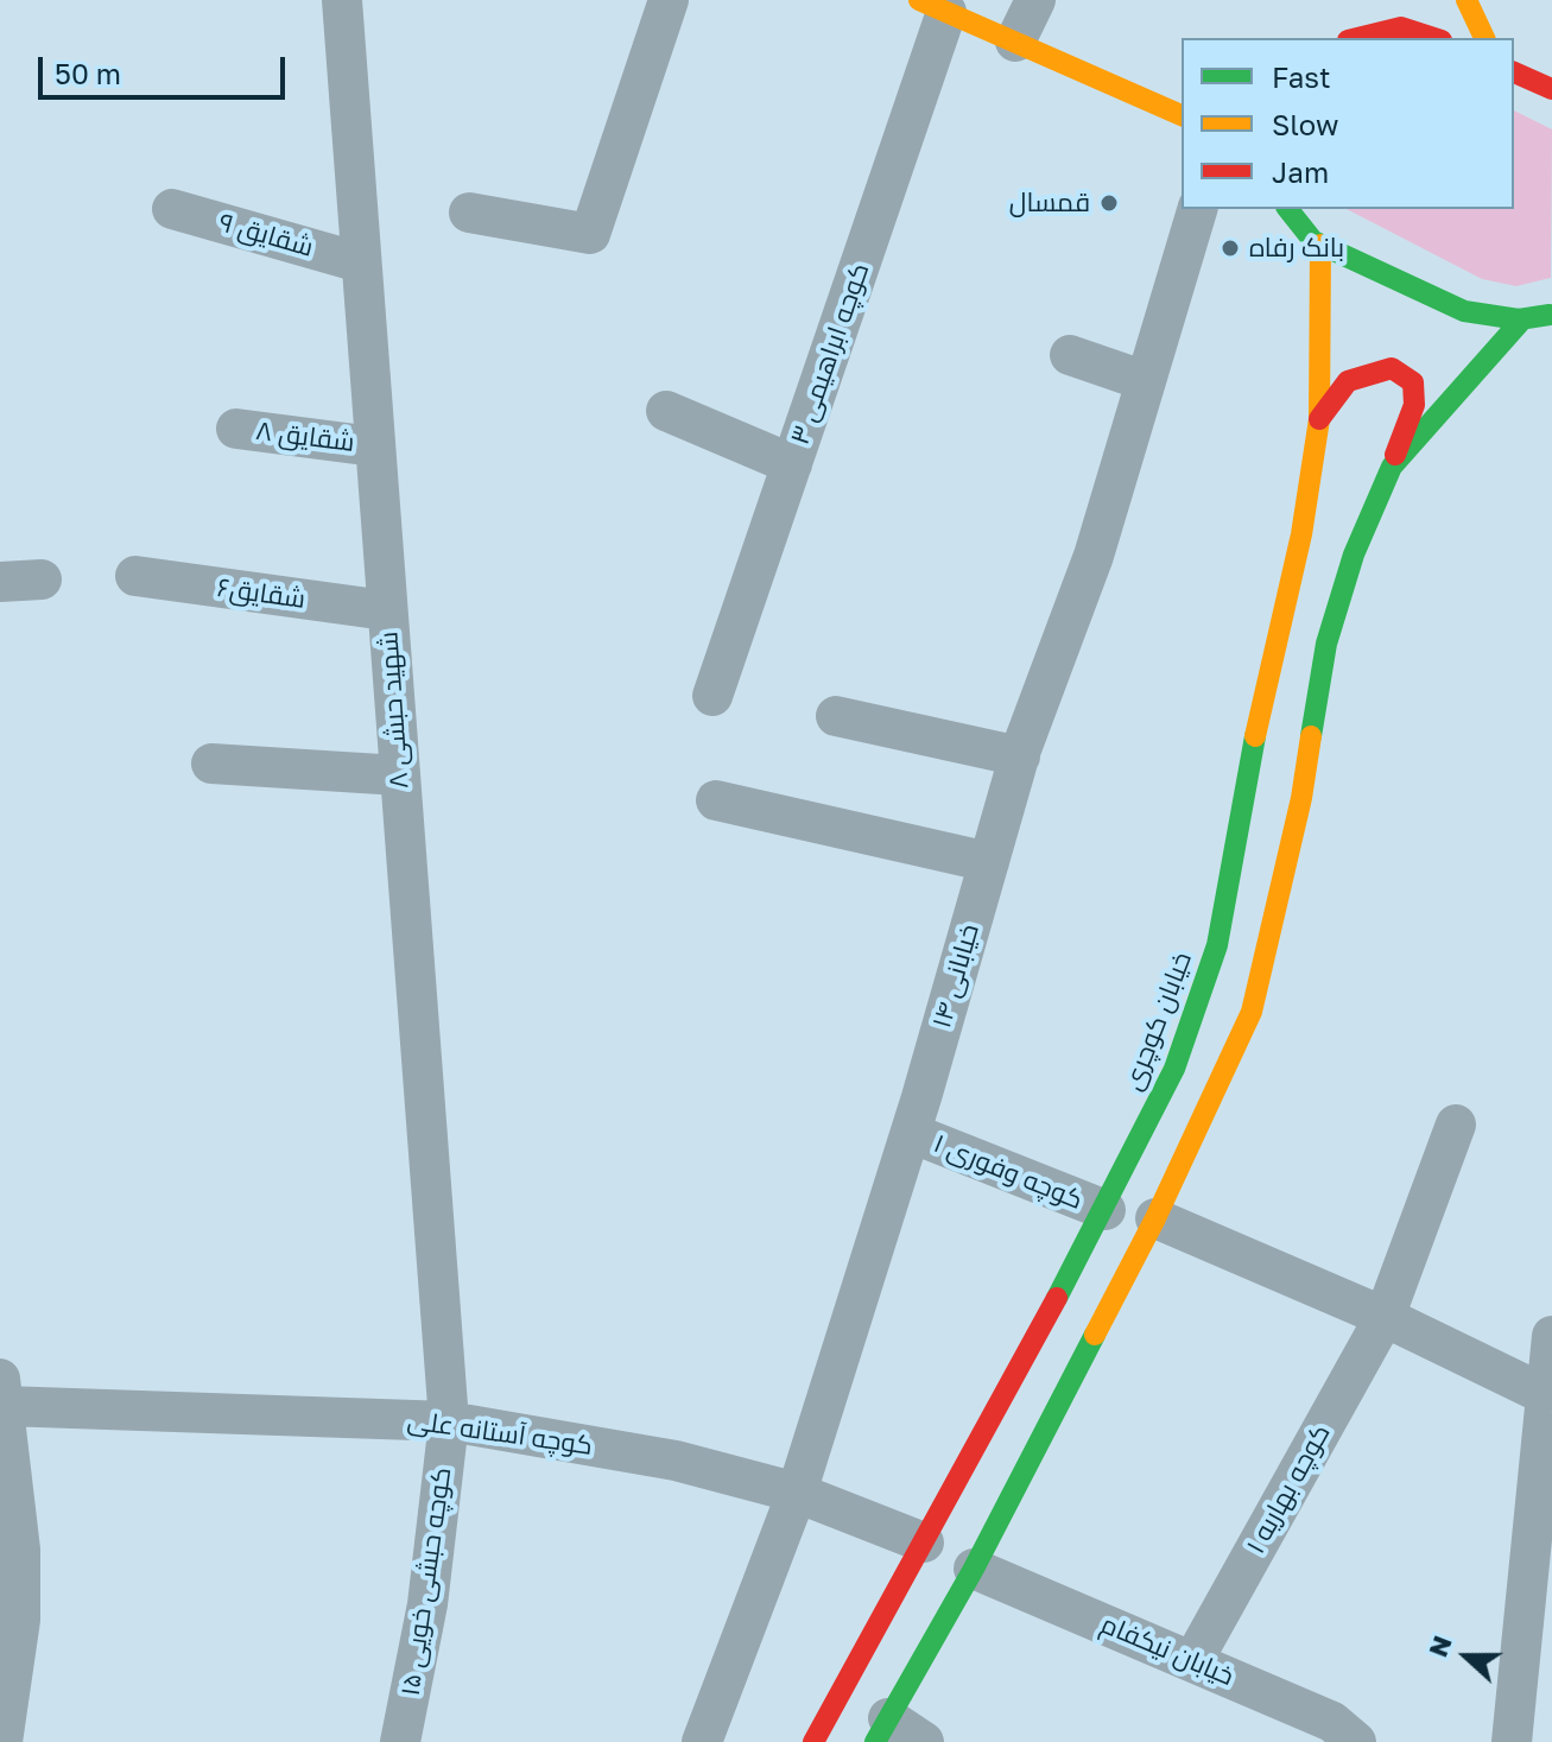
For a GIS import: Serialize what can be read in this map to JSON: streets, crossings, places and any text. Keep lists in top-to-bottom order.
{
  "streets": {
    "main road": ["خیابان کوچری"],
    "street": [
      "شقایق ۹",
      "کوچه ابراهیمی ۳",
      "شقایق ۸",
      "شقایق۶",
      "شهید حبشی ۸",
      "خیابانی ۱۴",
      "کوچه وفوری ۱",
      "کوچه آستانه علی",
      "کوچه بهاریه ۱",
      "کوچه حبشی خویی ۱۵",
      "خیابان نیکفام"
    ]
  },
  "crossings": [
    ["شقایق ۹", "شهید حبشی ۸"],
    ["شقایق ۸", "شهید حبشی ۸"],
    ["شقایق۶", "شهید حبشی ۸"],
    ["شهید حبشی ۸", "کوچه آستانه علی"],
    ["شهید حبشی ۸", "کوچه حبشی خویی ۱۵"],
    ["خیابانی ۱۴", "کوچه وفوری ۱"],
    ["خیابانی ۱۴", "کوچه آستانه علی"],
    ["خیابان کوچری", "کوچه وفوری ۱"],
    ["خیابان کوچری", "کوچه آستانه علی"],
    ["کوچه آستانه علی", "کوچه حبشی خویی ۱۵"],
    ["کوچه بهاریه ۱", "خیابان نیکفام"]
  ],
  "places": ["قمسال", "بانک رفاه"],
  "legend": ["Fast", "Slow", "Jam"],
  "scale_bar": "50 m",
  "north": "left"
}
